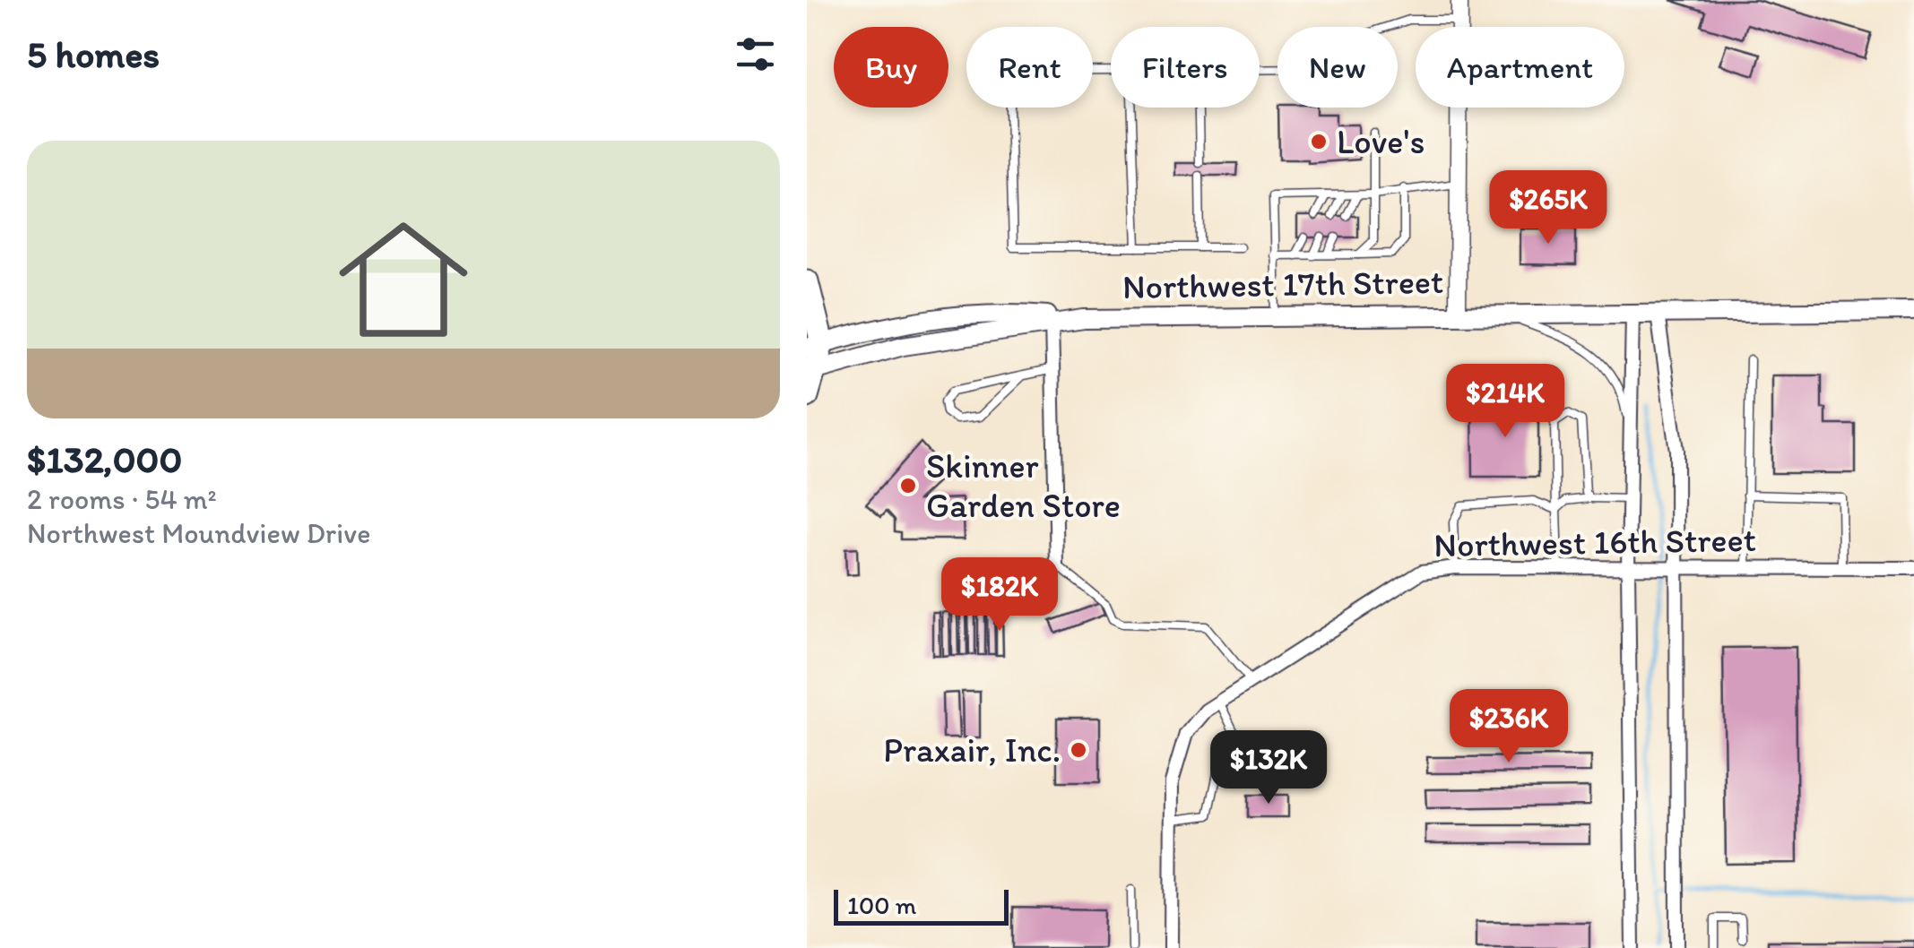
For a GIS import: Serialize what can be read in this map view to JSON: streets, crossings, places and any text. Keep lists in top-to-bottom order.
{
  "streets": {
    "main road": ["Northwest 17th Street"],
    "street": ["Northwest 16th Street"]
  },
  "places": ["Love's", "Skinner Garden Store", "Praxair, Inc."],
  "scale_bar": "100 m",
  "page": {
    "heading": "5 homes",
    "chip": [
      "Buy",
      "Rent",
      "Filters",
      "New",
      "Apartment"
    ],
    "list": [
      {
        "name": "$132,000",
        "note": "2 rooms · 54 m² · Northwest Moundview Drive"
      }
    ],
    "price": [
      "$265K",
      "$214K",
      "$182K",
      "$236K",
      "$132K"
    ],
    "scale": "100 m"
  }
}
